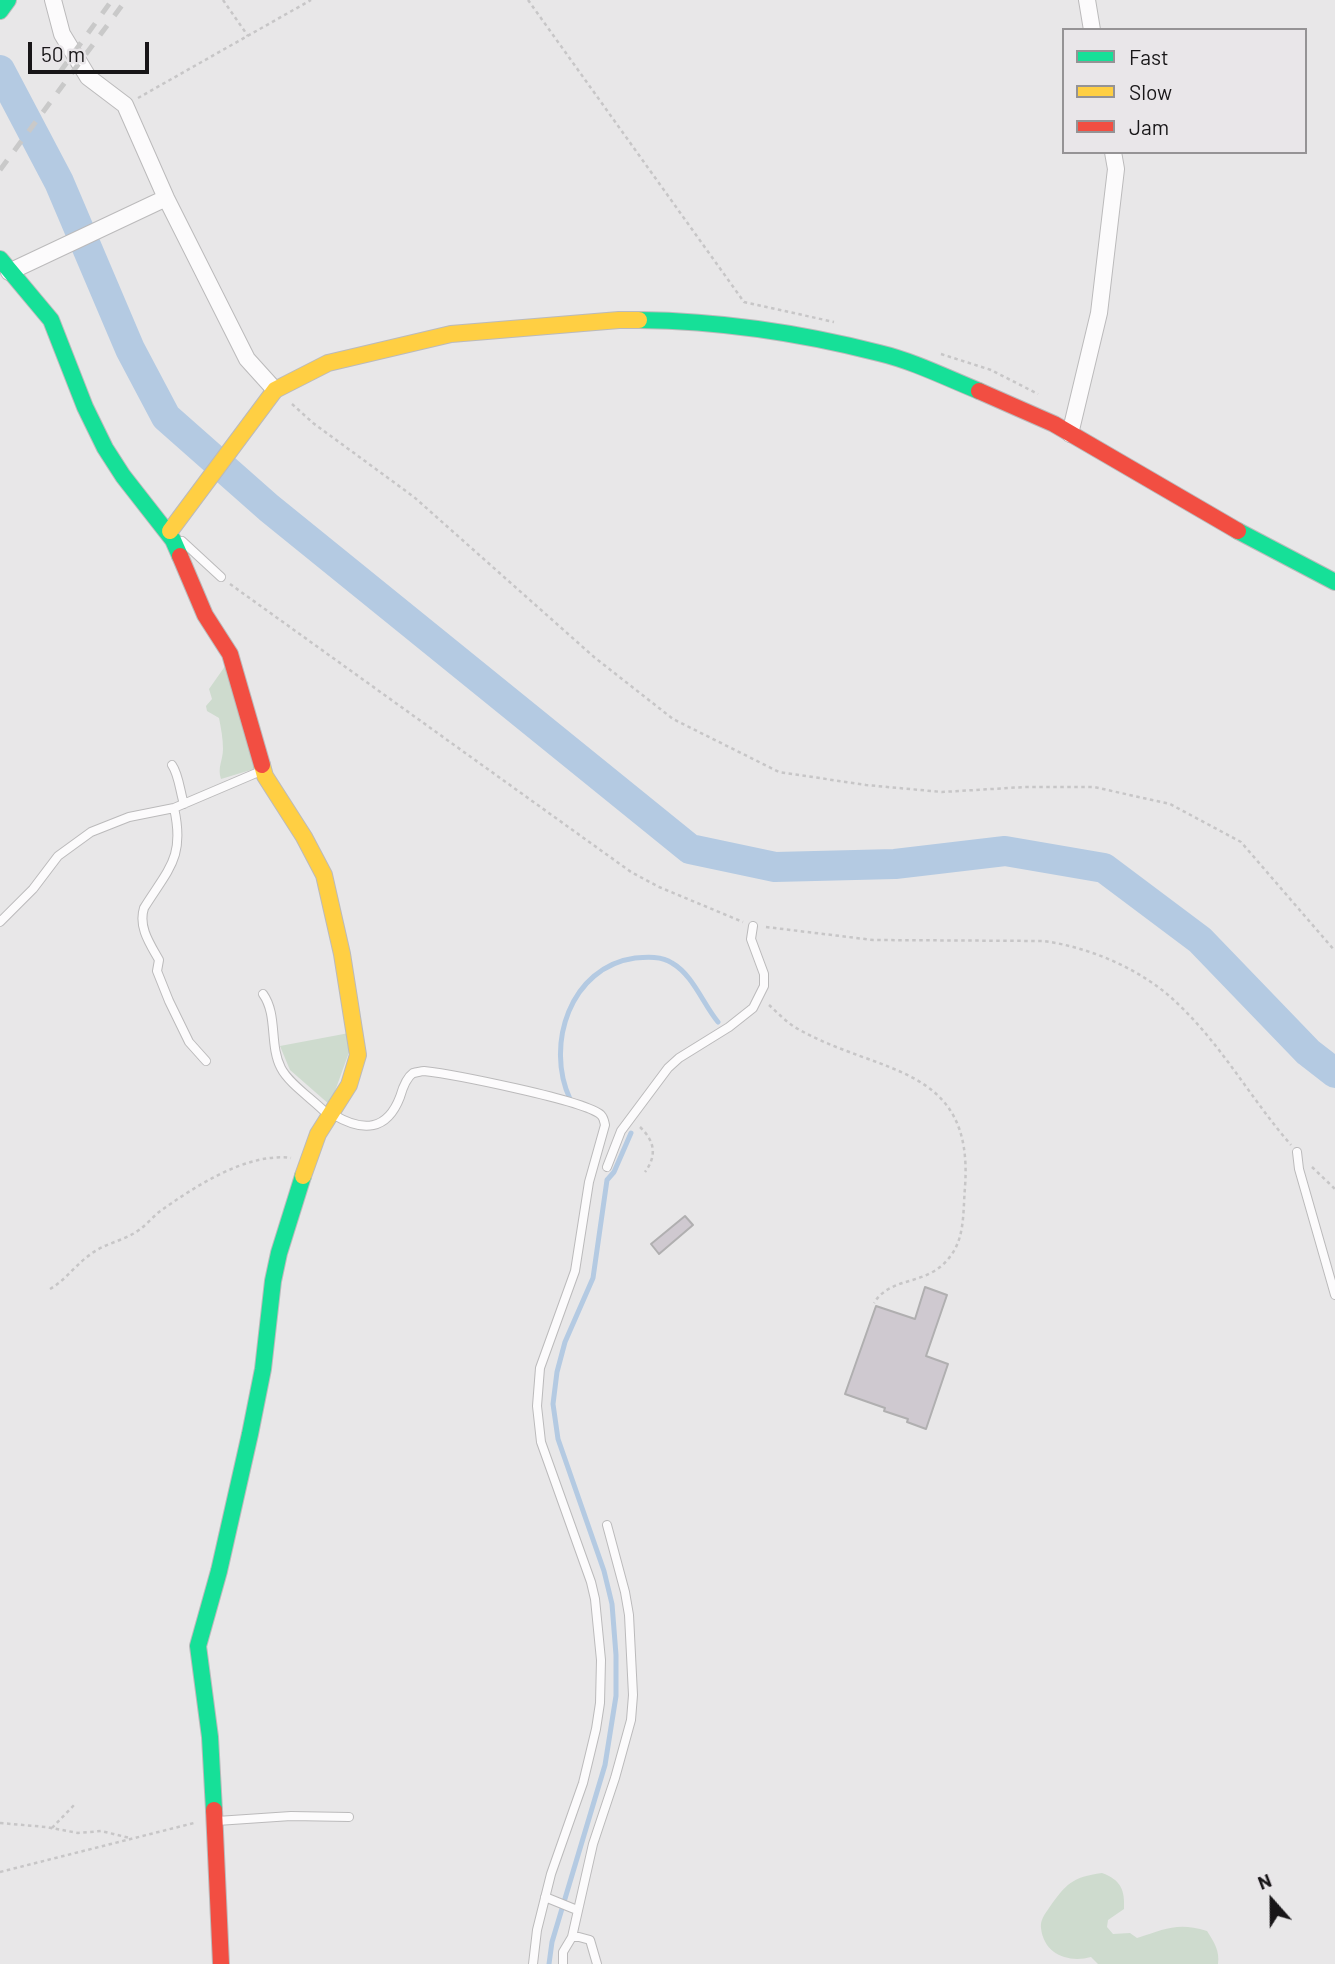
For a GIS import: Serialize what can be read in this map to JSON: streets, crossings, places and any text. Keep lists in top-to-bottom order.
{
  "legend": ["Fast", "Slow", "Jam"],
  "scale_bar": "50 m",
  "north": "top"
}
